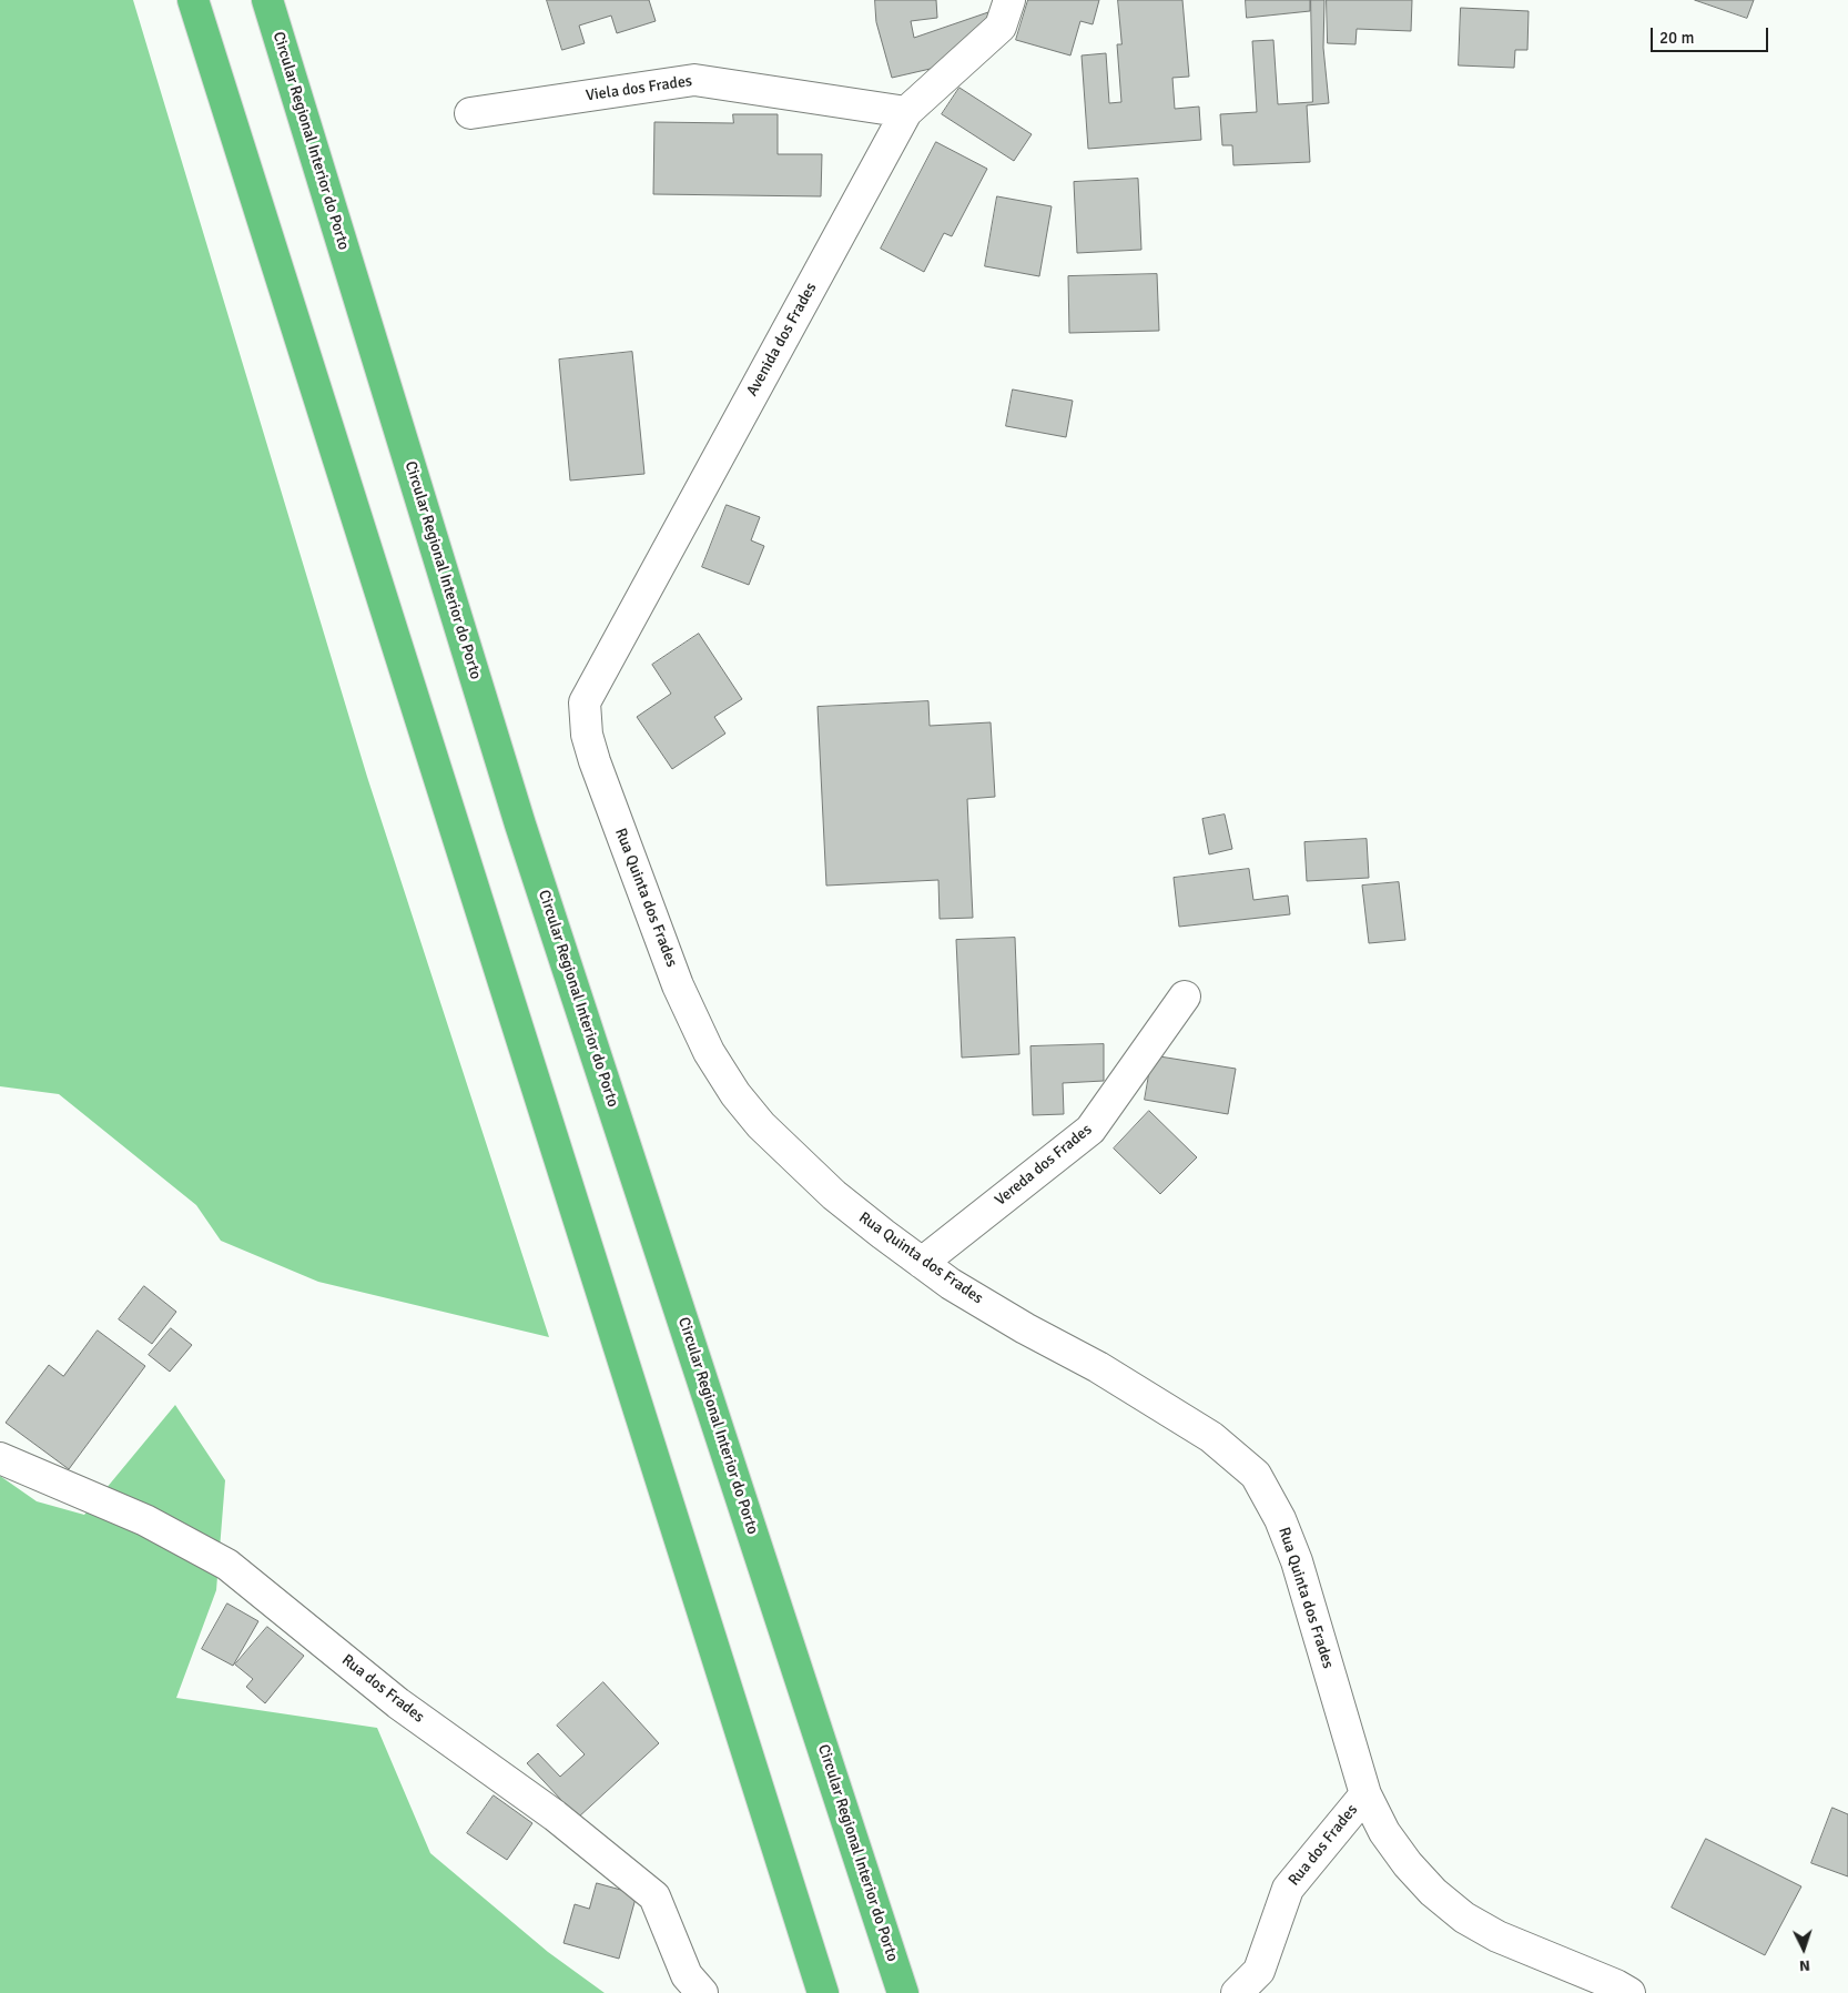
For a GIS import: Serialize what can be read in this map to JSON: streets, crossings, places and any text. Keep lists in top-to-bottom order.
{
  "streets": {
    "highway": ["Circular Regional Interior do Porto"],
    "street": [
      "Viela dos Frades",
      "Avenida dos Frades",
      "Rua Quinta dos Frades",
      "Vereda dos Frades",
      "Rua dos Frades"
    ]
  },
  "crossings": [
    ["Viela dos Frades", "Avenida dos Frades"],
    ["Avenida dos Frades", "Rua Quinta dos Frades"],
    ["Rua Quinta dos Frades", "Vereda dos Frades"],
    ["Rua Quinta dos Frades", "Rua dos Frades"]
  ],
  "scale_bar": "20 m",
  "north": "bottom"
}
